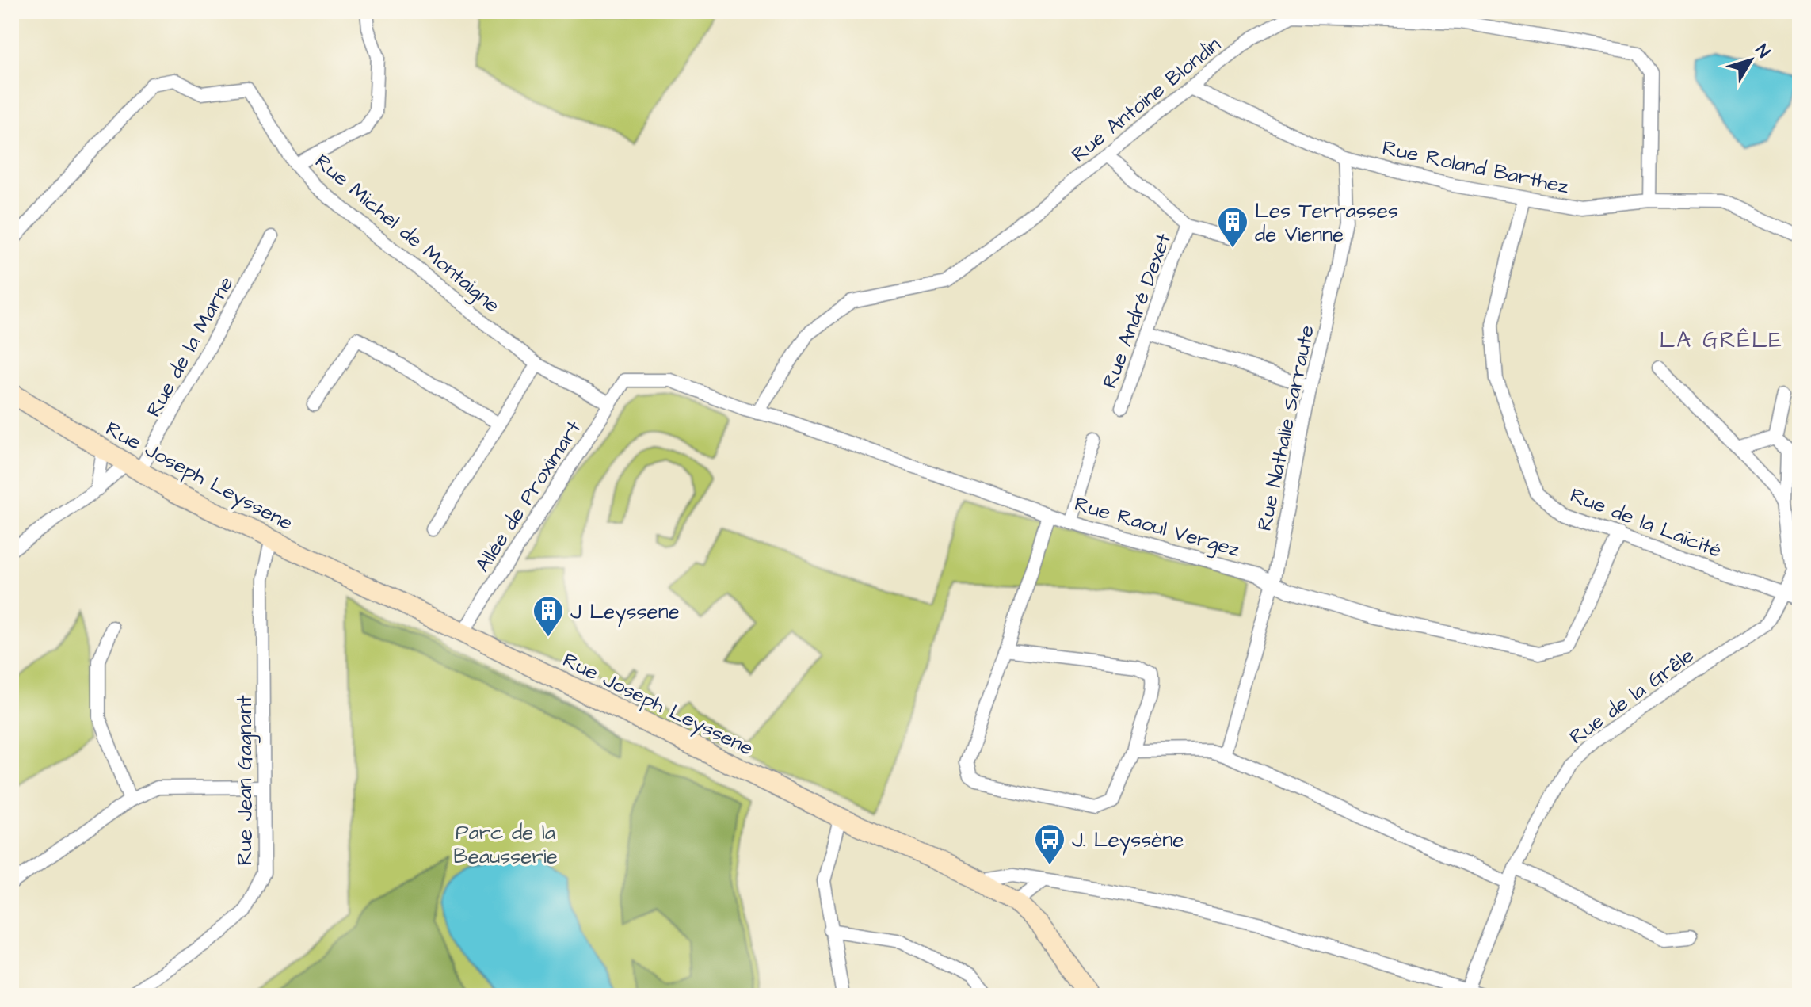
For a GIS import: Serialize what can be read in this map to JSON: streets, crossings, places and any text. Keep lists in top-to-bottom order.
{
  "streets": {
    "street": [
      "Rue Antoine Blondin",
      "Rue Roland Barthez",
      "Rue Michel de Montaigne",
      "Rue André Dexet",
      "Rue de la Marne",
      "Rue Nathalie Sarraute",
      "Rue Joseph Leyssene",
      "Allée de Proximart",
      "Rue de la Laïcité",
      "Rue Raoul Vergez",
      "Rue de la Grêle",
      "Rue Jean Gagnant"
    ]
  },
  "crossings": [
    ["Rue Antoine Blondin", "Rue Roland Barthez"],
    ["Rue Antoine Blondin", "Rue André Dexet"],
    ["Rue Antoine Blondin", "Rue Raoul Vergez"],
    ["Rue Roland Barthez", "Rue Nathalie Sarraute"],
    ["Rue Roland Barthez", "Rue de la Laïcité"],
    ["Rue Michel de Montaigne", "Allée de Proximart"],
    ["Rue de la Marne", "Rue Joseph Leyssene"],
    ["Rue Nathalie Sarraute", "Rue Raoul Vergez"],
    ["Rue Joseph Leyssene", "Allée de Proximart"],
    ["Rue Joseph Leyssene", "Rue Jean Gagnant"],
    ["Allée de Proximart", "Rue Raoul Vergez"],
    ["Rue de la Laïcité", "Rue Raoul Vergez"],
    ["Rue de la Laïcité", "Rue de la Grêle"]
  ],
  "districts": ["LA GRÊLE"],
  "parks": ["Parc de la Beausserie"],
  "places": {
    "building": ["Les Terrasses de Vienne", "J Leyssene"],
    "bus stop": ["J. Leyssène"]
  },
  "north": "top right"
}
